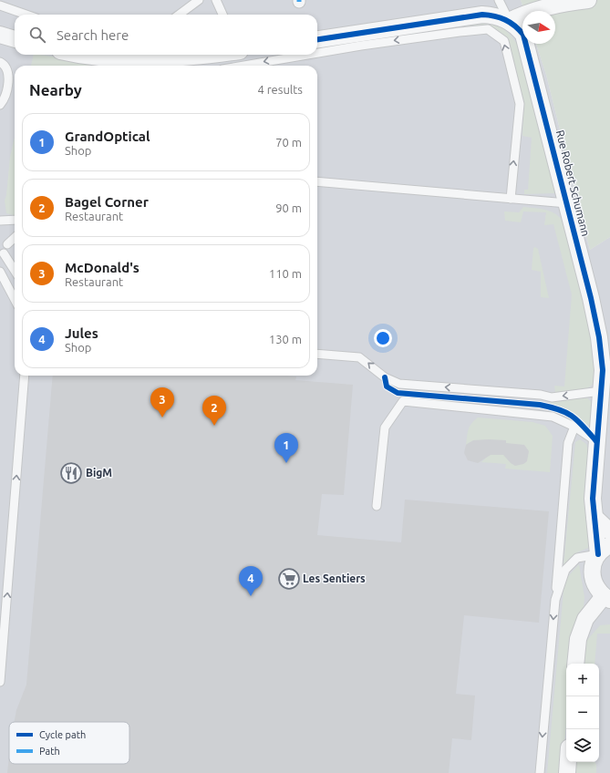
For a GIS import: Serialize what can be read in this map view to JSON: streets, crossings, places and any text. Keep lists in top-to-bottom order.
{
  "streets": {
    "street": ["Rue Robert Schumann"]
  },
  "places": {
    "restaurant": ["BigM"],
    "supermarket": ["Les Sentiers"]
  },
  "legend": ["Cycle path", "Path"],
  "north": "right",
  "page": {
    "search": "Search here",
    "heading": ["Nearby", "4 results"],
    "list": [
      {
        "mark": "1",
        "name": "GrandOptical",
        "note": "Shop",
        "value": "70 m"
      },
      {
        "mark": "2",
        "name": "Bagel Corner",
        "note": "Restaurant",
        "value": "90 m"
      },
      {
        "mark": "3",
        "name": "McDonald's",
        "note": "Restaurant",
        "value": "110 m"
      },
      {
        "mark": "4",
        "name": "Jules",
        "note": "Shop",
        "value": "130 m"
      }
    ],
    "pins": [
      "3",
      "2",
      "1",
      "4"
    ],
    "map_buttons": ["+", "−"]
  }
}
